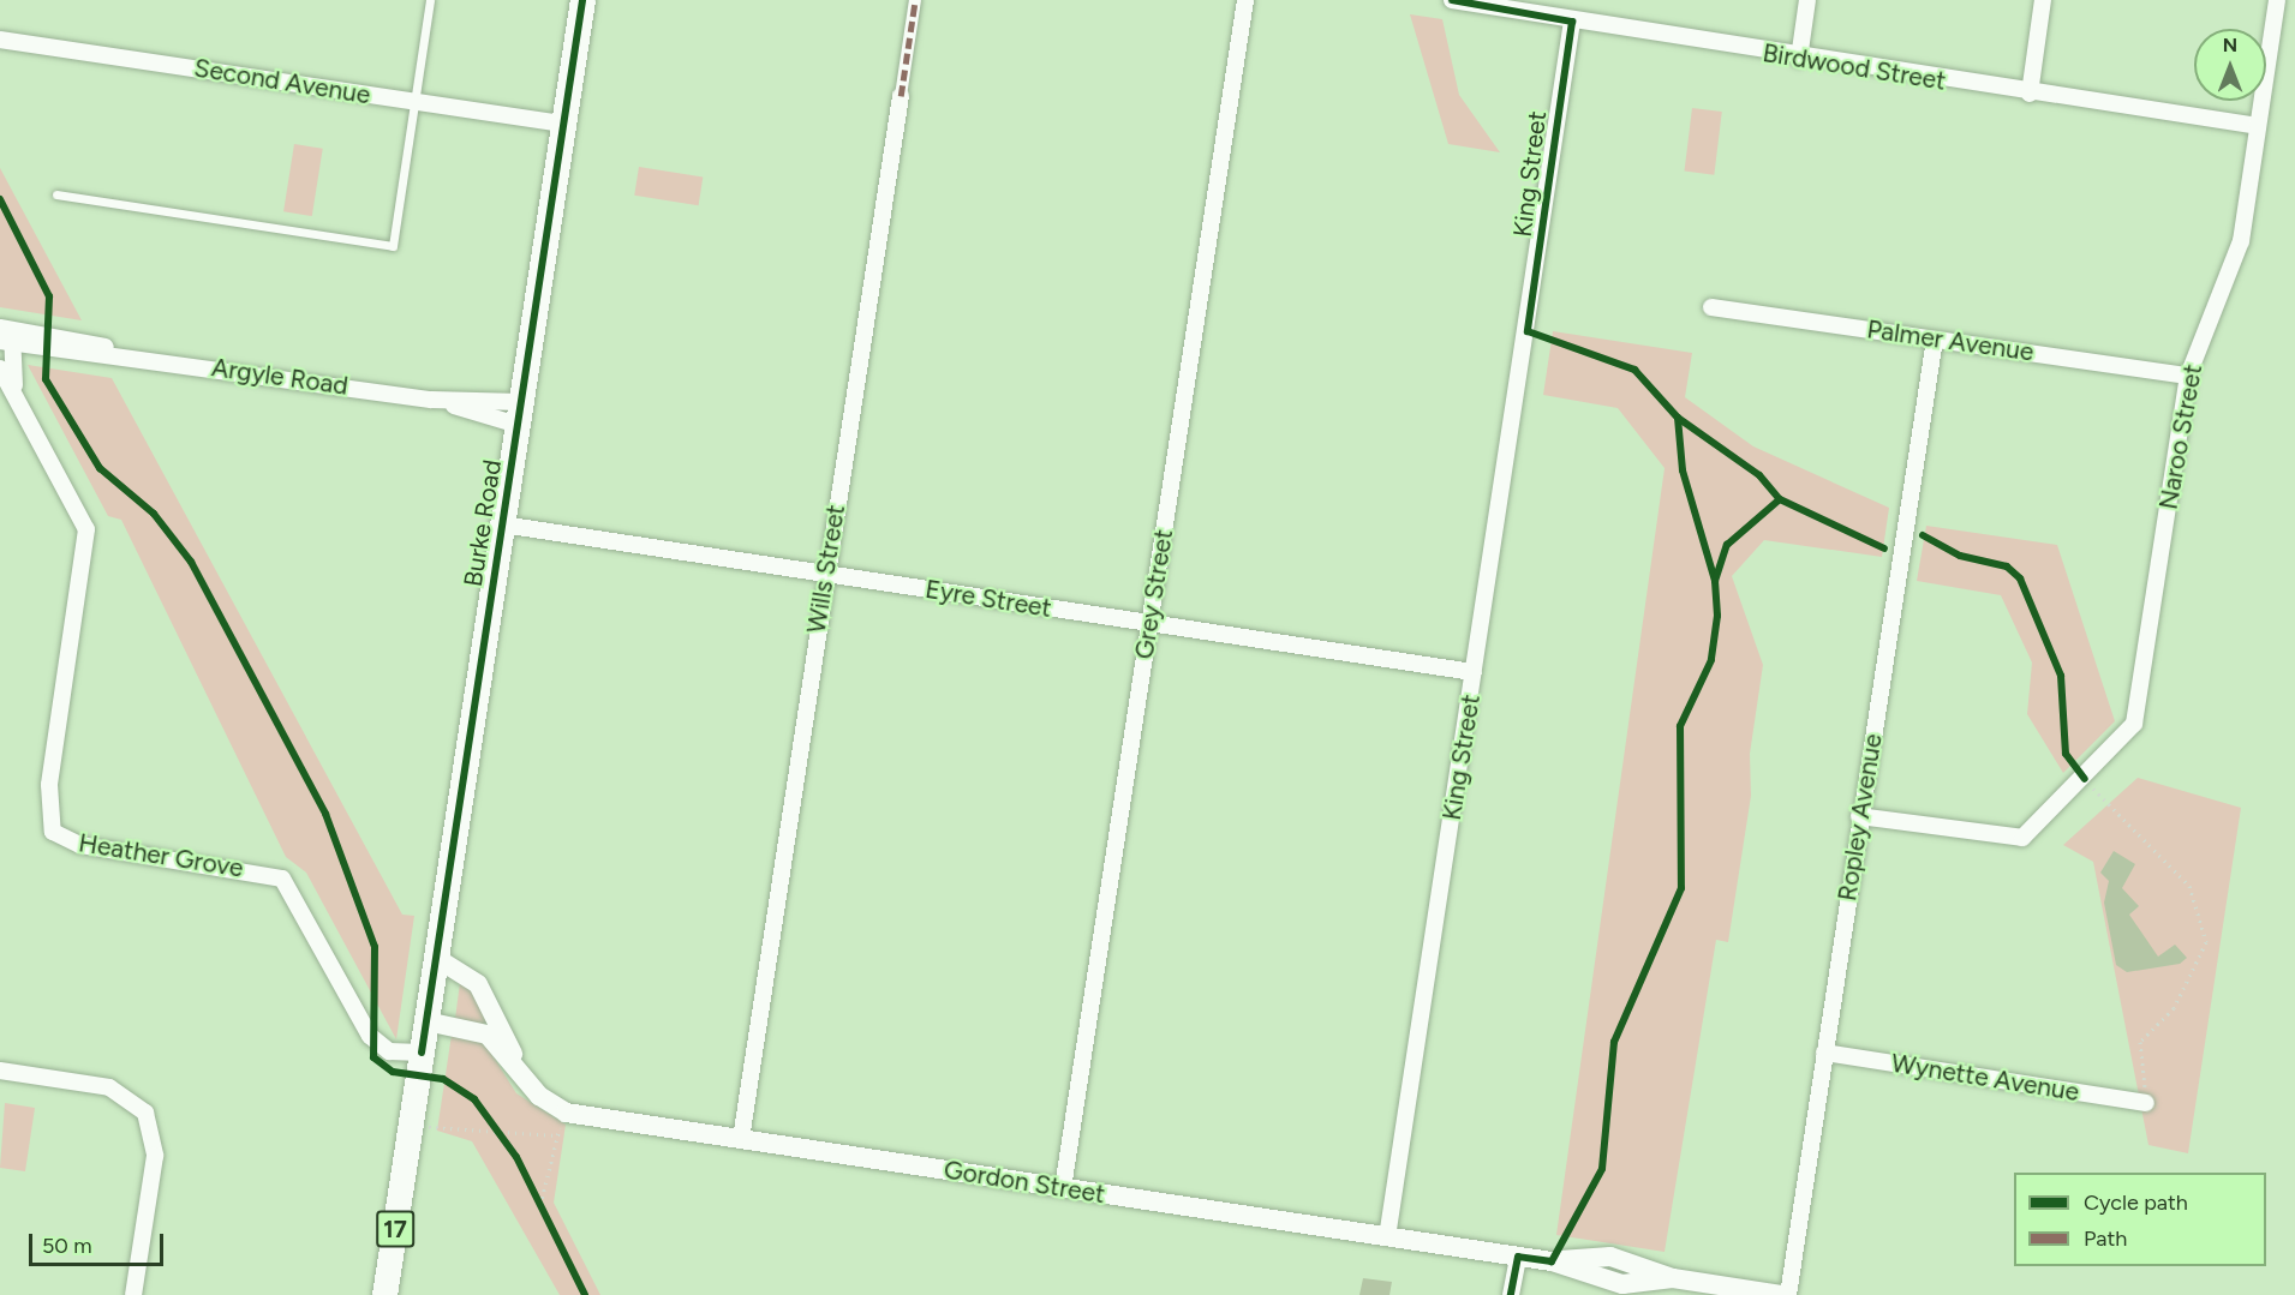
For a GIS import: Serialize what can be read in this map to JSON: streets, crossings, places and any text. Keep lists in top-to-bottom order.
{
  "streets": {
    "main road": ["Burke Road", "17"],
    "street": [
      "Birdwood Street",
      "Second Avenue",
      "King Street",
      "Palmer Avenue",
      "Argyle Road",
      "Naroo Street",
      "Wills Street",
      "Grey Street",
      "Eyre Street",
      "Ropley Avenue",
      "Heather Grove",
      "Wynette Avenue",
      "Gordon Street"
    ]
  },
  "crossings": [
    ["Birdwood Street", "King Street"],
    ["Birdwood Street", "Naroo Street"],
    ["Second Avenue", "Burke Road"],
    ["King Street", "Eyre Street"],
    ["King Street", "Gordon Street"],
    ["Palmer Avenue", "Naroo Street"],
    ["Palmer Avenue", "Ropley Avenue"],
    ["Argyle Road", "Burke Road"],
    ["Argyle Road", "Heather Grove"],
    ["Naroo Street", "Ropley Avenue"],
    ["Burke Road", "Eyre Street"],
    ["Burke Road", "Heather Grove"],
    ["Burke Road", "Gordon Street"],
    ["Wills Street", "Eyre Street"],
    ["Wills Street", "Gordon Street"],
    ["Grey Street", "Eyre Street"],
    ["Grey Street", "Gordon Street"],
    ["Ropley Avenue", "Wynette Avenue"]
  ],
  "legend": ["Cycle path", "Path"],
  "scale_bar": "50 m",
  "north": "top"
}
